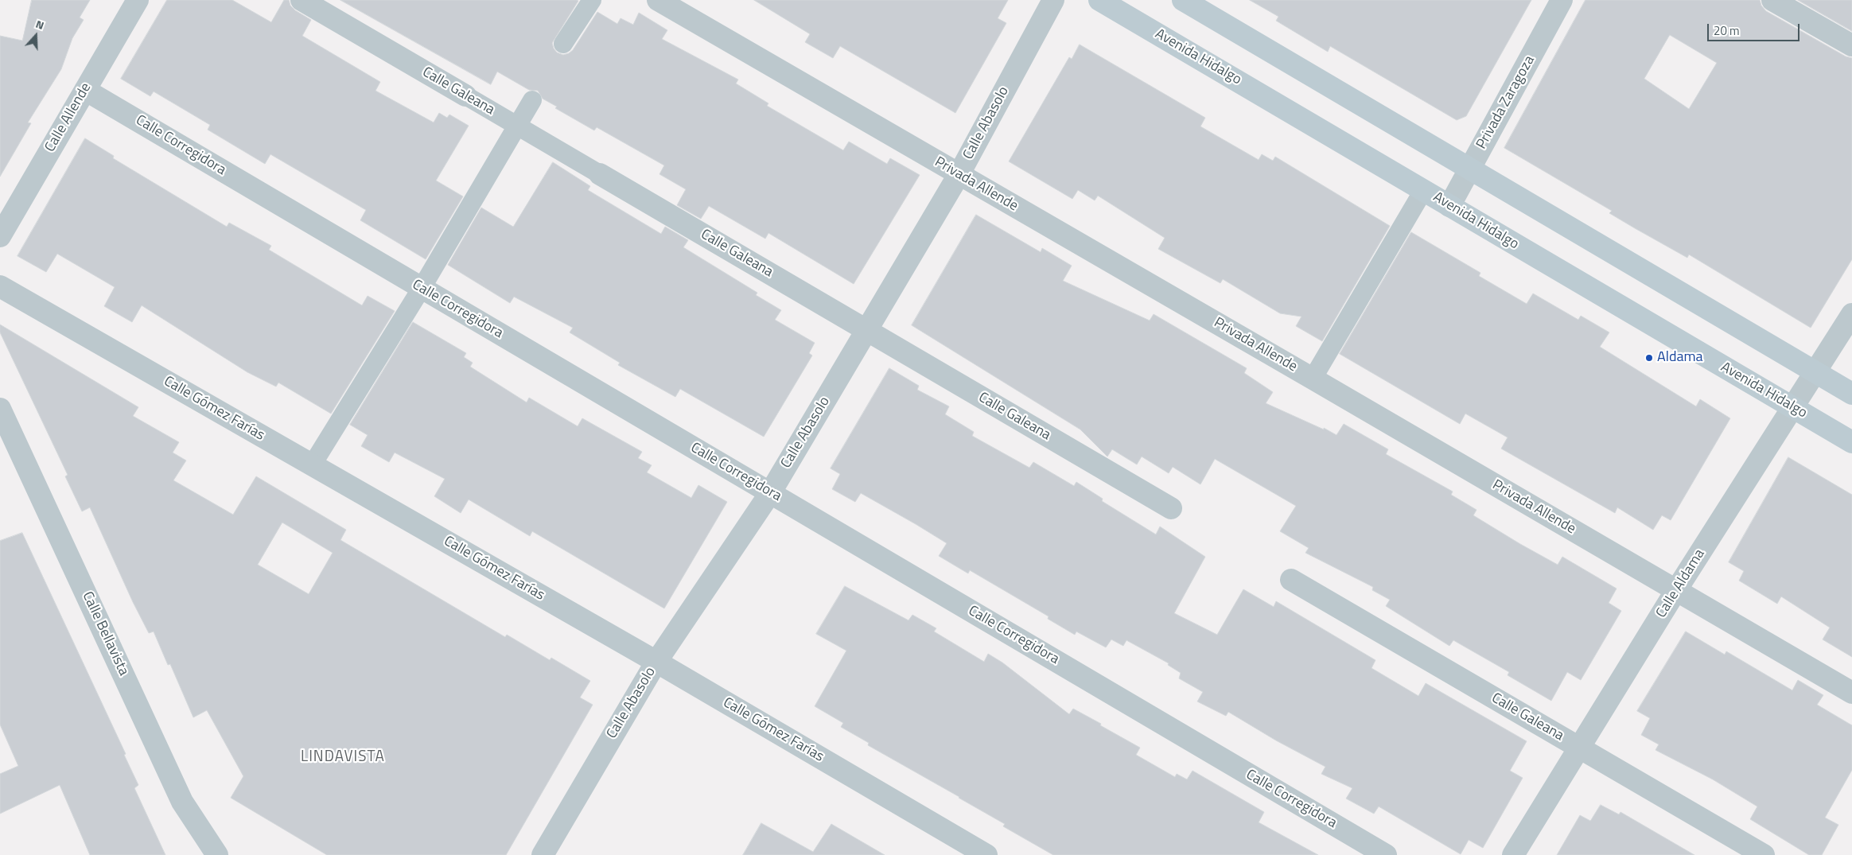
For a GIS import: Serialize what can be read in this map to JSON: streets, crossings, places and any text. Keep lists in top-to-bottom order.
{
  "streets": {
    "main road": ["Avenida Hidalgo"],
    "street": [
      "Calle Galeana",
      "Privada Zaragoza",
      "Calle Allende",
      "Calle Abasolo",
      "Calle Corregidora",
      "Privada Allende",
      "Calle Gómez Farías",
      "Calle Aldama",
      "Calle Bellavista"
    ]
  },
  "crossings": [
    ["Avenida Hidalgo", "Privada Zaragoza"],
    ["Avenida Hidalgo", "Calle Aldama"],
    ["Calle Galeana", "Calle Abasolo"],
    ["Calle Galeana", "Calle Aldama"],
    ["Calle Allende", "Calle Corregidora"],
    ["Calle Abasolo", "Calle Corregidora"],
    ["Calle Abasolo", "Privada Allende"],
    ["Calle Abasolo", "Calle Gómez Farías"],
    ["Privada Allende", "Calle Aldama"]
  ],
  "districts": ["LINDAVISTA"],
  "places": ["Aldama"],
  "scale_bar": "20 m",
  "north": "top"
}
